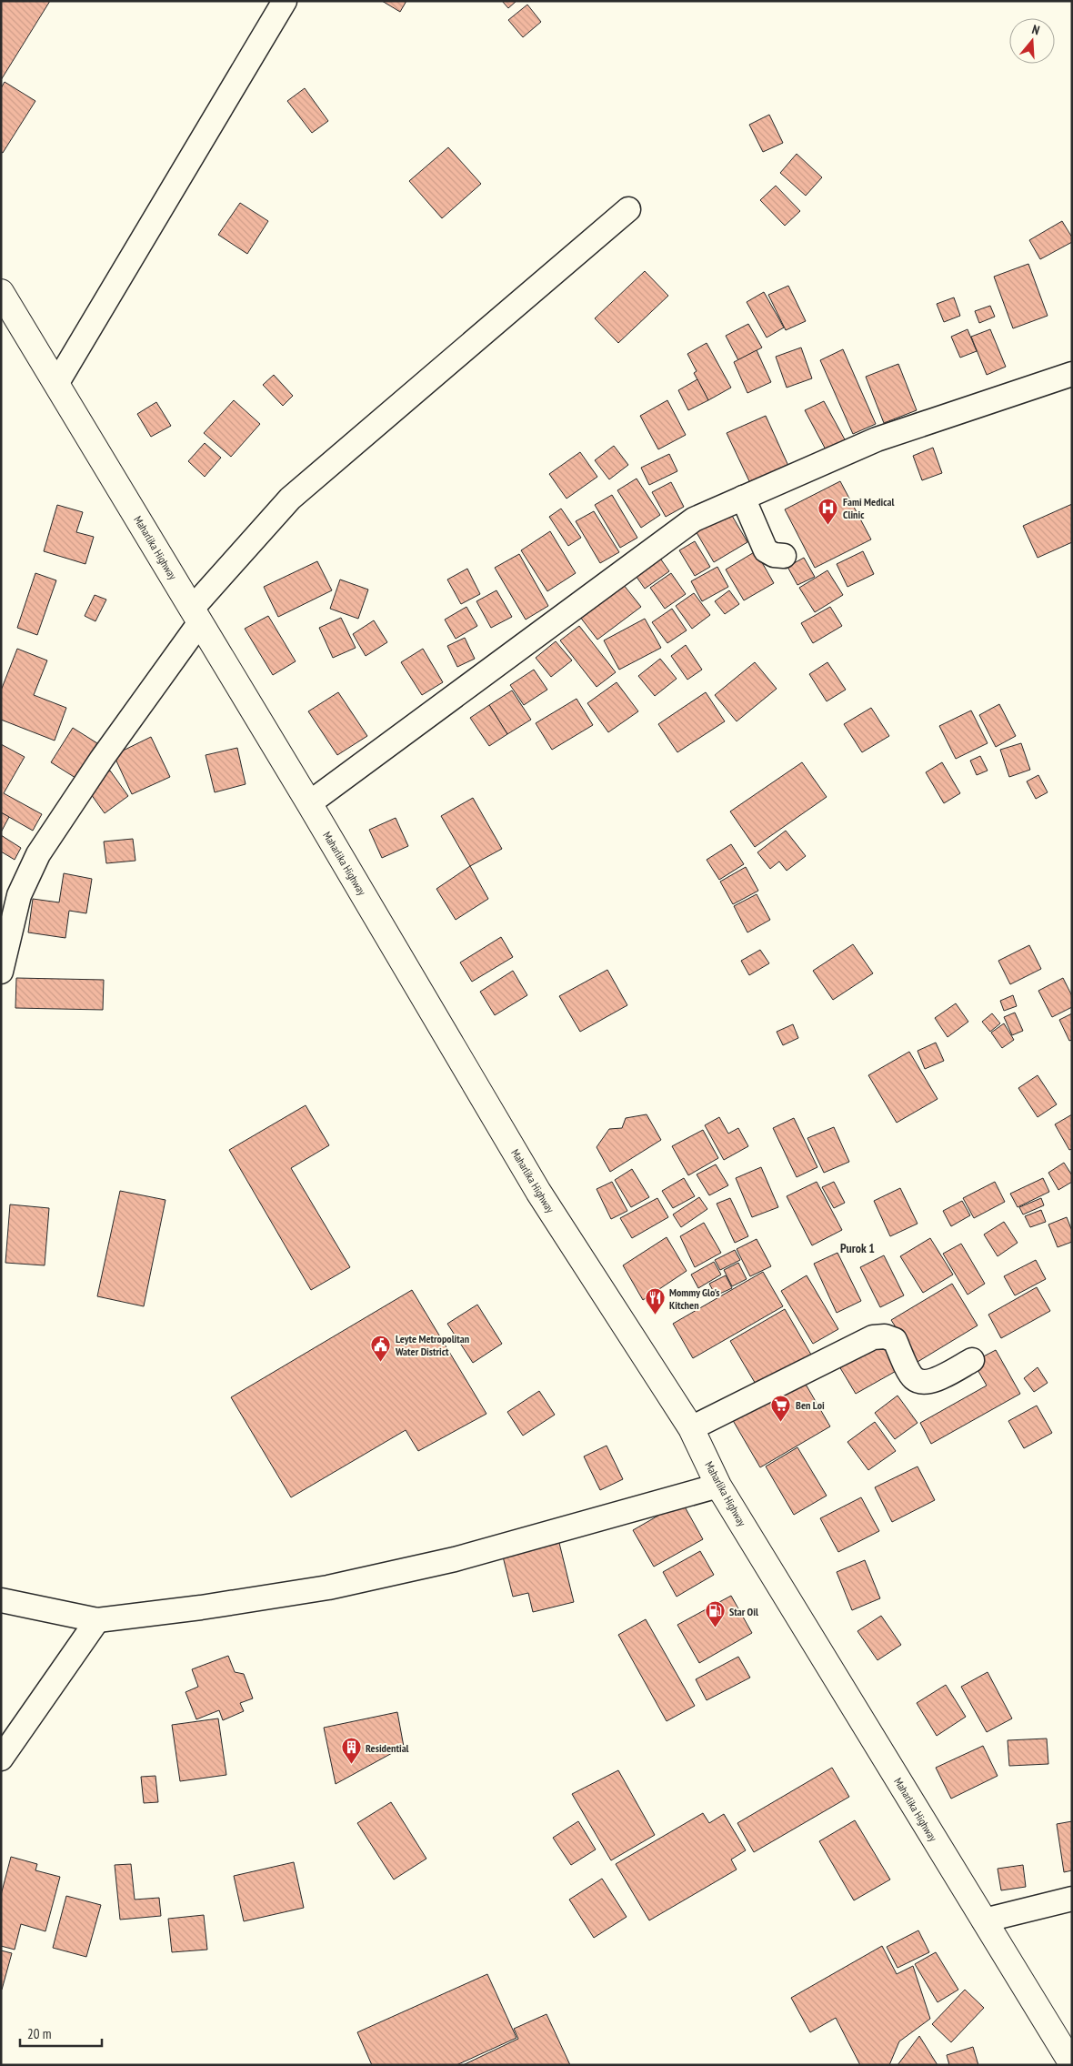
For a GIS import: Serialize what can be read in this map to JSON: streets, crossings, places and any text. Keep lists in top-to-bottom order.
{
  "streets": {
    "main road": ["Maharlika Highway"]
  },
  "districts": ["Purok 1"],
  "places": {
    "hospital": ["Fami Medical Clinic"],
    "restaurant": ["Mommy Glo's Kitchen"],
    "public building": ["Leyte Metropolitan Water District"],
    "supermarket": ["Ben Loi"],
    "fuel station": ["Star Oil"],
    "building": ["Residential"]
  },
  "scale_bar": "20 m",
  "north": "top"
}
